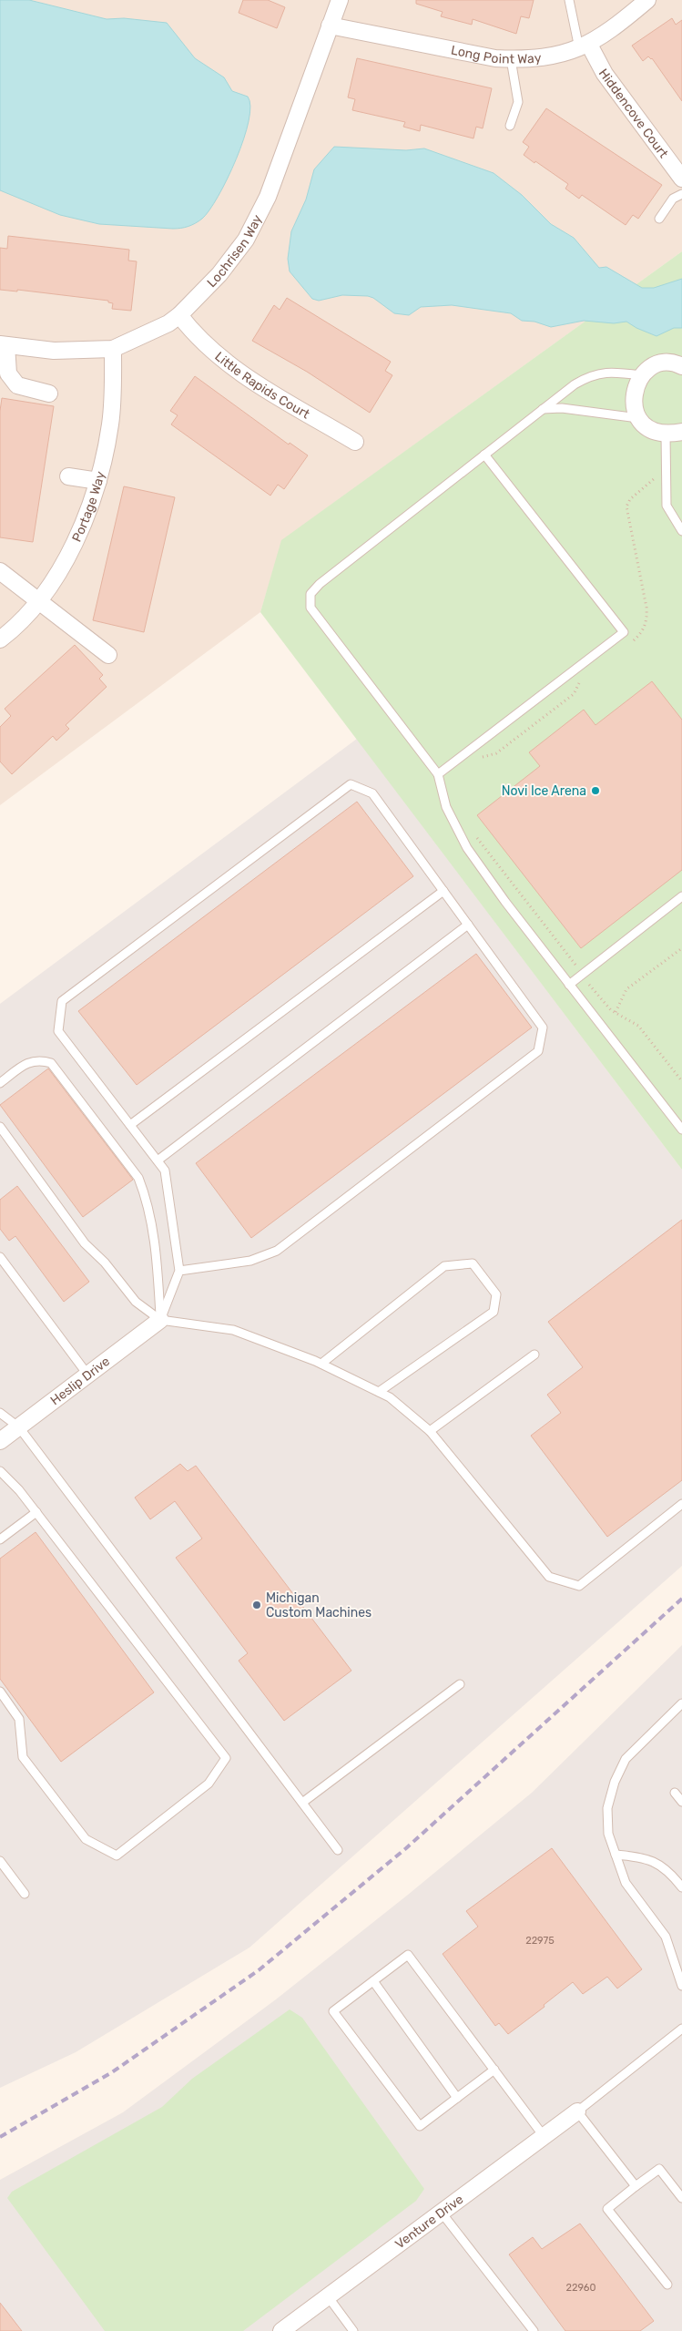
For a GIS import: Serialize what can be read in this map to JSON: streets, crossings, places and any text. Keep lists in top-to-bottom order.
{
  "streets": {
    "street": [
      "Long Point Way",
      "Hiddencove Court",
      "Lochrisen Way",
      "Little Rapids Court",
      "Portage Way",
      "Heslip Drive",
      "Venture Drive"
    ]
  },
  "crossings": [
    ["Long Point Way", "Hiddencove Court"],
    ["Long Point Way", "Lochrisen Way"],
    ["Lochrisen Way", "Little Rapids Court"],
    ["Lochrisen Way", "Portage Way"]
  ],
  "places": ["Novi Ice Arena", "Michigan Custom Machines"],
  "house_numbers": ["22975", "22960"]
}
